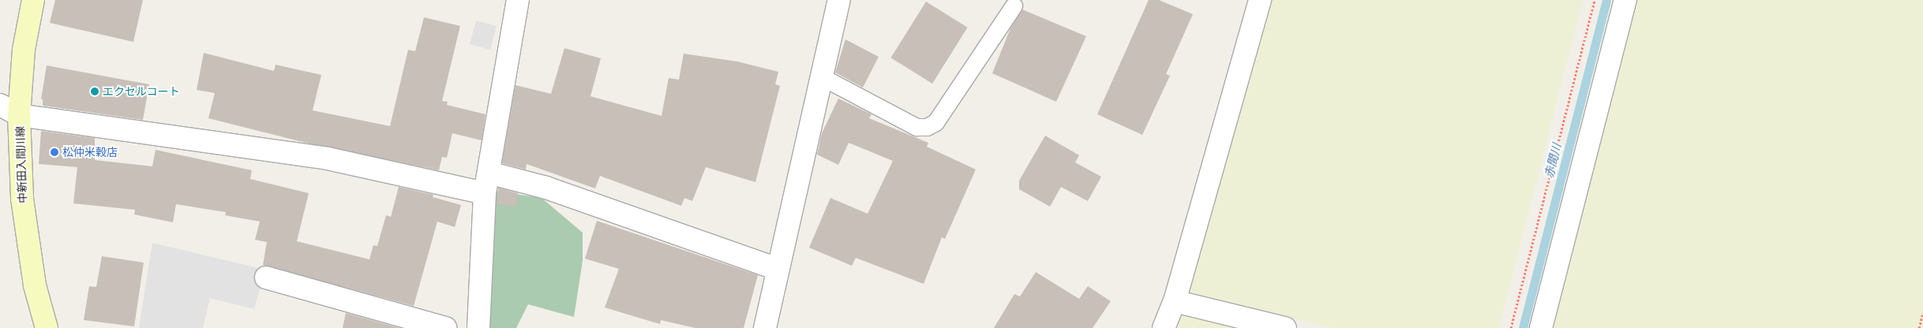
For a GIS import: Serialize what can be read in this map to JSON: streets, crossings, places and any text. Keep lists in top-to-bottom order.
{
  "streets": {
    "main road": ["中新田入間川線"]
  },
  "water": ["赤間川"],
  "places": ["エクセルコート", "松仲米穀店"]
}
